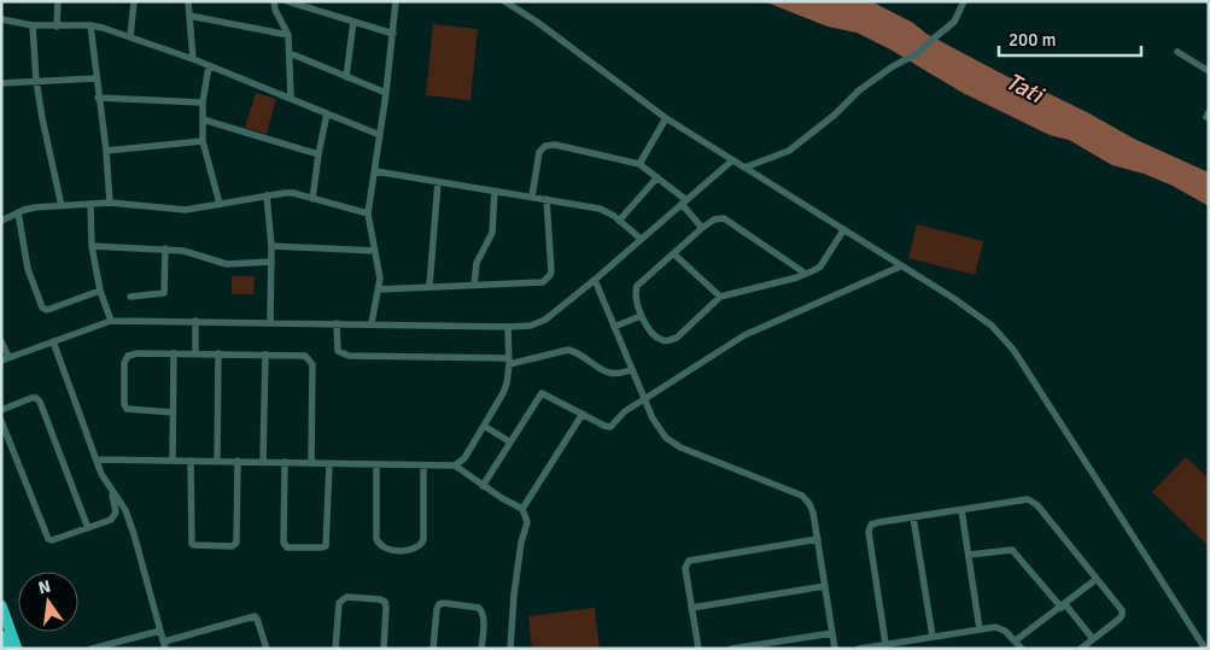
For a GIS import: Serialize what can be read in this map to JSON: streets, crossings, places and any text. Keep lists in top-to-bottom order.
{
  "water": ["Tati"],
  "scale_bar": "200 m",
  "north": "top"
}
